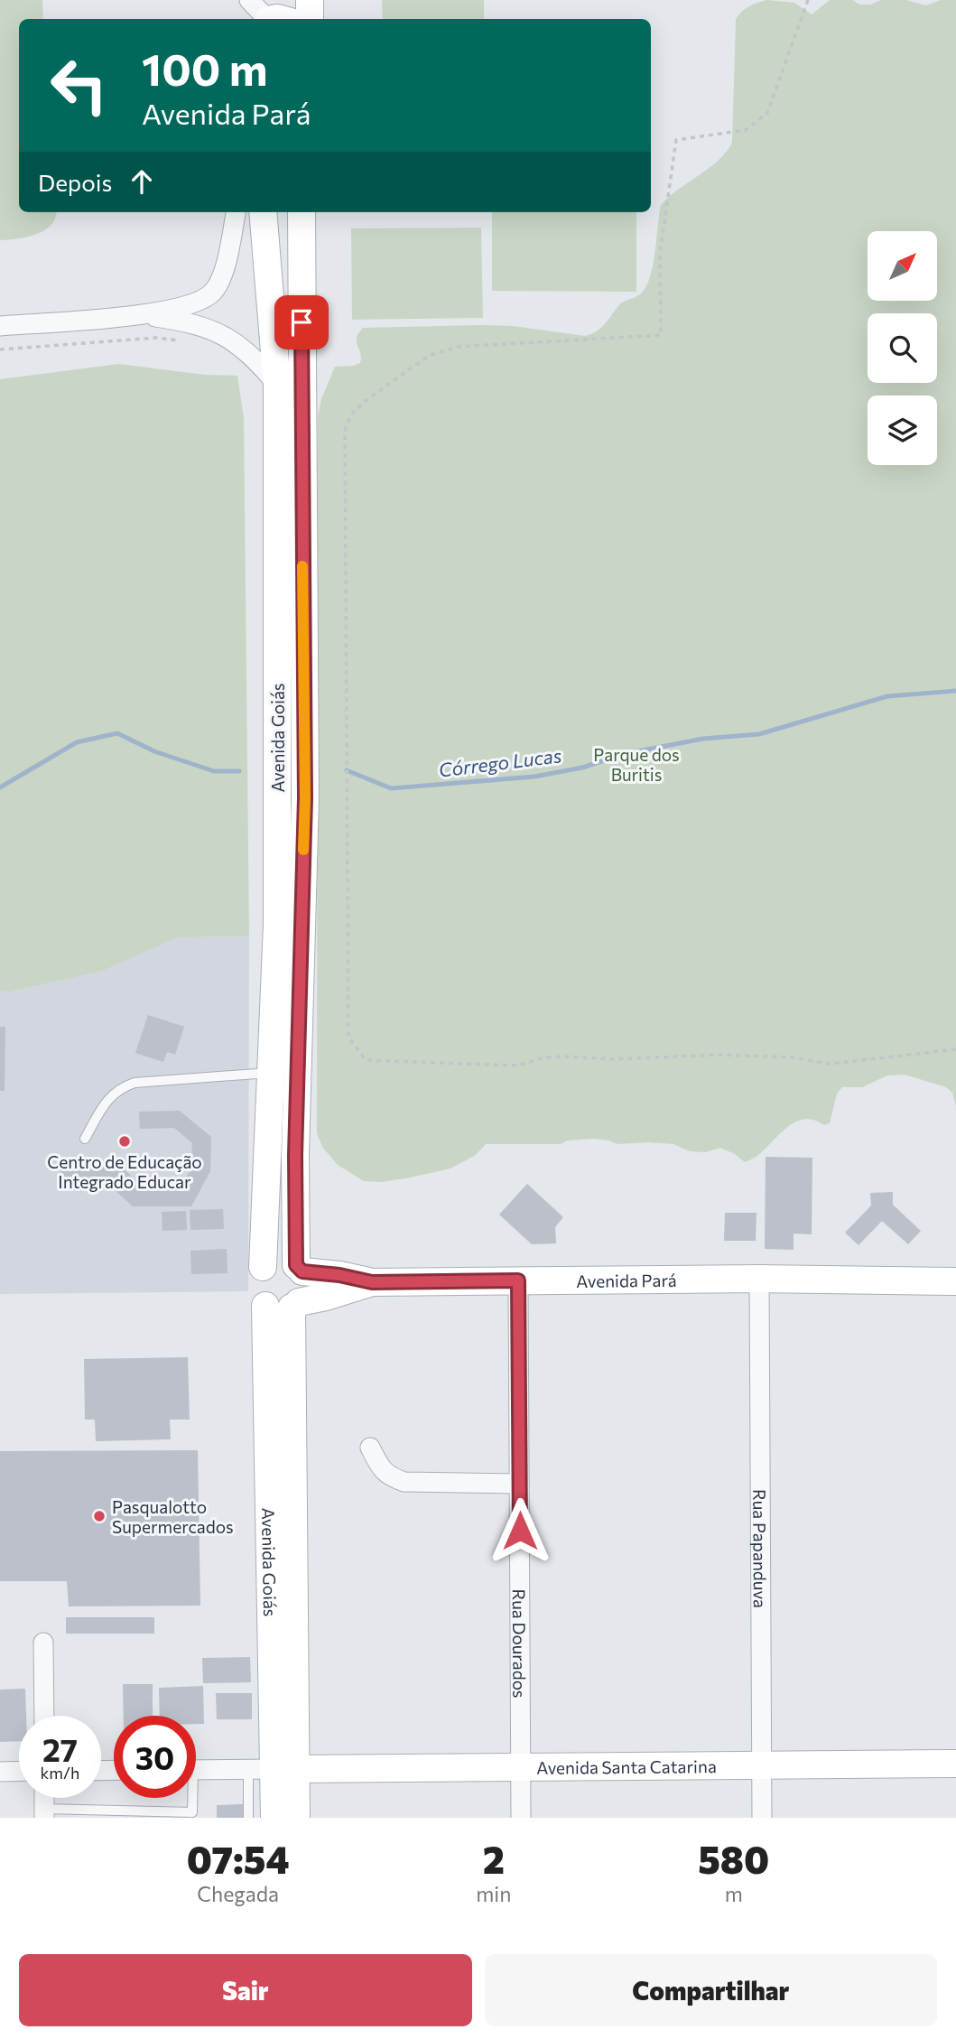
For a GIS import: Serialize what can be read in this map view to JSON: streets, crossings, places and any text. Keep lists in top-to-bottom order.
{
  "streets": {
    "main road": ["Avenida Goiás", "Avenida Pará", "Avenida Santa Catarina"],
    "street": ["Rua Papanduva", "Rua Dourados"]
  },
  "crossings": [
    ["Avenida Goiás", "Avenida Pará"],
    ["Avenida Goiás", "Avenida Santa Catarina"],
    ["Avenida Pará", "Rua Papanduva"],
    ["Avenida Pará", "Rua Dourados"],
    ["Rua Papanduva", "Avenida Santa Catarina"],
    ["Rua Dourados", "Avenida Santa Catarina"]
  ],
  "water": ["Córrego Lucas"],
  "parks": ["Parque dos Buritis"],
  "places": ["Centro de Educação Integrado Educar", "Pasqualotto Supermercados"],
  "north": "top right",
  "page": {
    "turn": ["100 m", "Avenida Pará"],
    "then": "Depois",
    "speed": "27 km/h",
    "limit": "30",
    "eta": [
      "07:54",
      "Chegada",
      "2",
      "min",
      "580",
      "m"
    ],
    "buttons": ["Sair", "Compartilhar"]
  }
}
